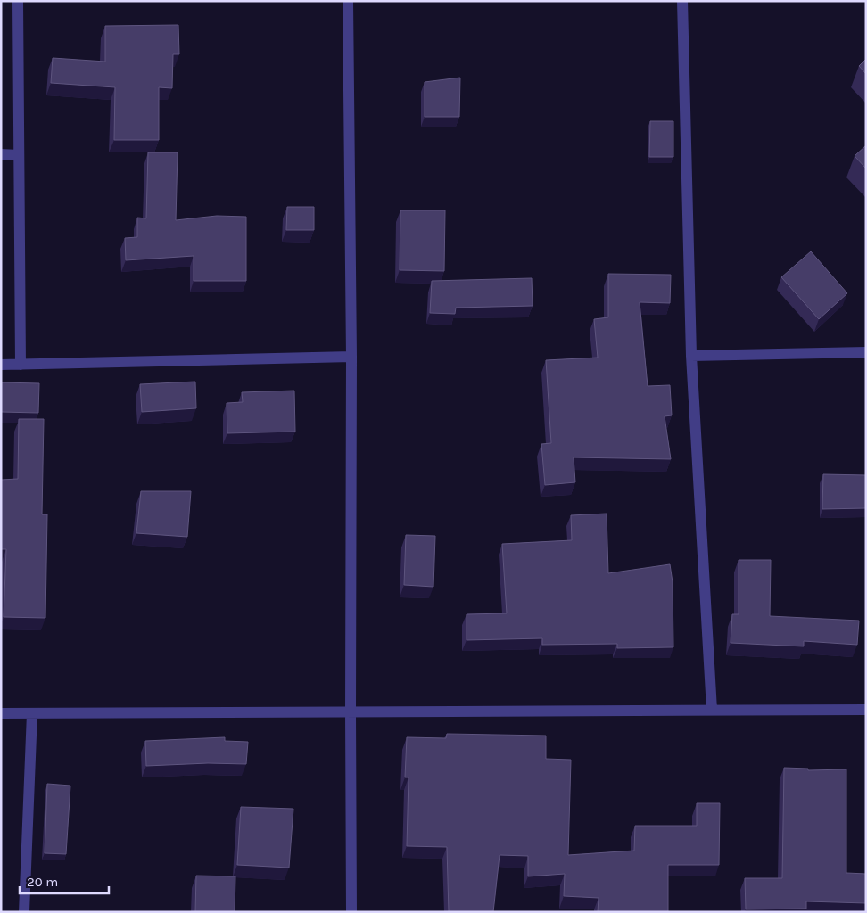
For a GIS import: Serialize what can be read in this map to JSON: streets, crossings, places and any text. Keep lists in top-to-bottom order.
{
  "scale_bar": "20 m"
}
